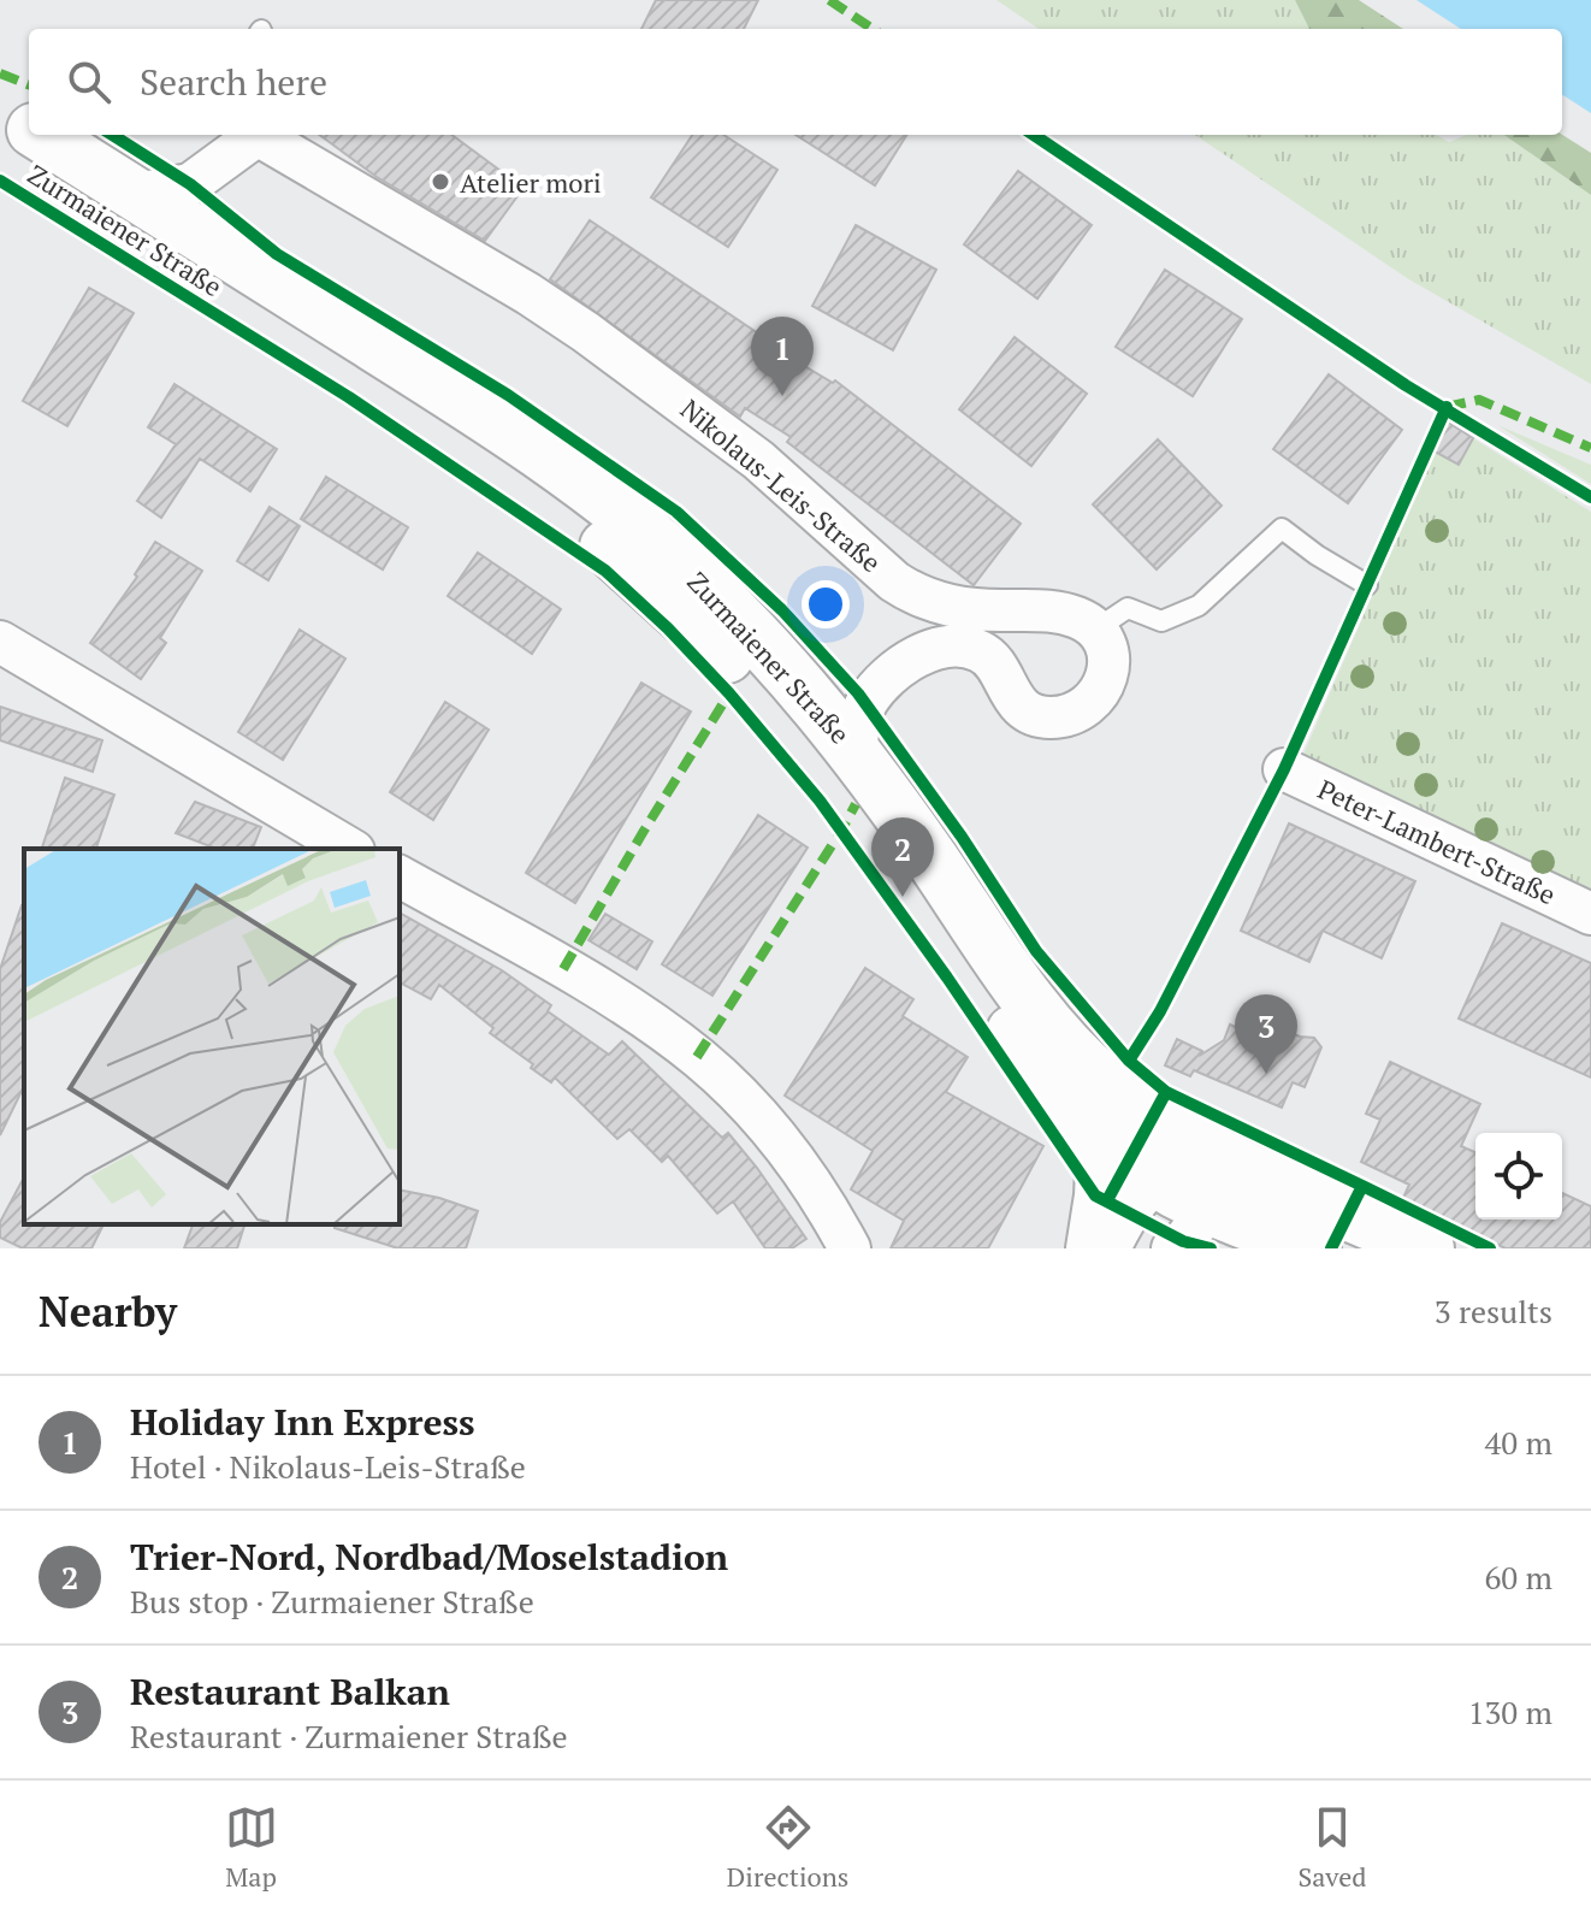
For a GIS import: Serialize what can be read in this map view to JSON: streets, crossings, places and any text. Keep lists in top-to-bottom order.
{
  "streets": {
    "main road": ["Zurmaiener Straße"],
    "street": ["Nikolaus-Leis-Straße", "Peter-Lambert-Straße"]
  },
  "crossings": [
    ["Zurmaiener Straße", "Nikolaus-Leis-Straße"]
  ],
  "places": ["Atelier mori"],
  "page": {
    "search": "Search here",
    "pins": ["1", "2", "3"],
    "heading": ["Nearby", "3 results"],
    "list": [
      {
        "mark": "1",
        "name": "Holiday Inn Express",
        "note": "Hotel · Nikolaus-Leis-Straße",
        "value": "40 m"
      },
      {
        "mark": "2",
        "name": "Trier-Nord, Nordbad/Moselstadion",
        "note": "Bus stop · Zurmaiener Straße",
        "value": "60 m"
      },
      {
        "mark": "3",
        "name": "Restaurant Balkan",
        "note": "Restaurant · Zurmaiener Straße",
        "value": "130 m"
      }
    ],
    "nav": ["Map", "Directions", "Saved"]
  }
}
